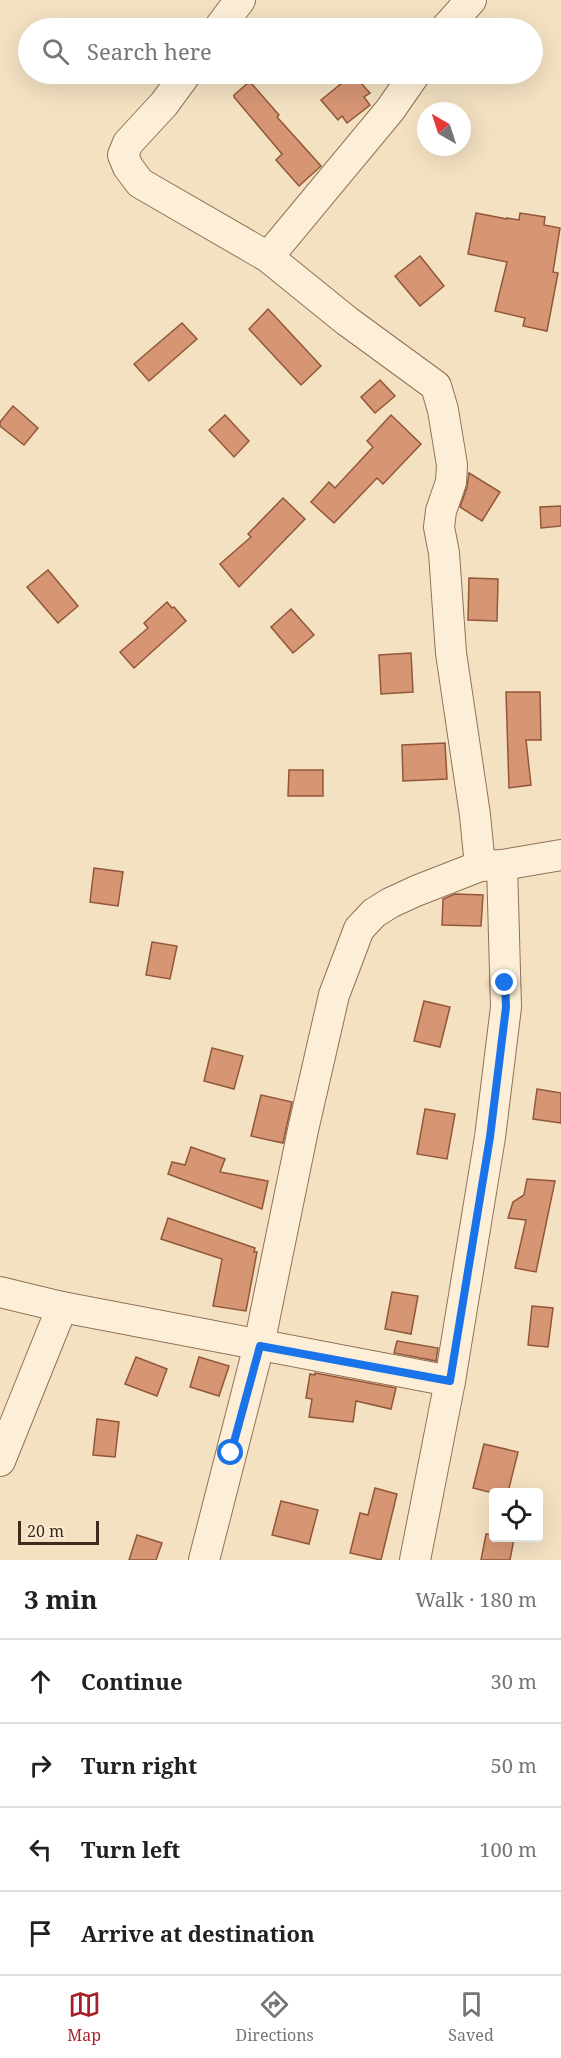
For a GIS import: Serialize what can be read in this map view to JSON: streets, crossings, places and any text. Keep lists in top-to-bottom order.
{
  "scale_bar": "20 m",
  "north": "top left",
  "page": {
    "search": "Search here",
    "scale": "20 m",
    "heading": ["3 min", "Walk · 180 m"],
    "list": [
      ["Continue", "30 m"],
      ["Turn right", "50 m"],
      ["Turn left", "100 m"],
      "Arrive at destination"
    ],
    "nav": ["Map", "Directions", "Saved"]
  }
}
